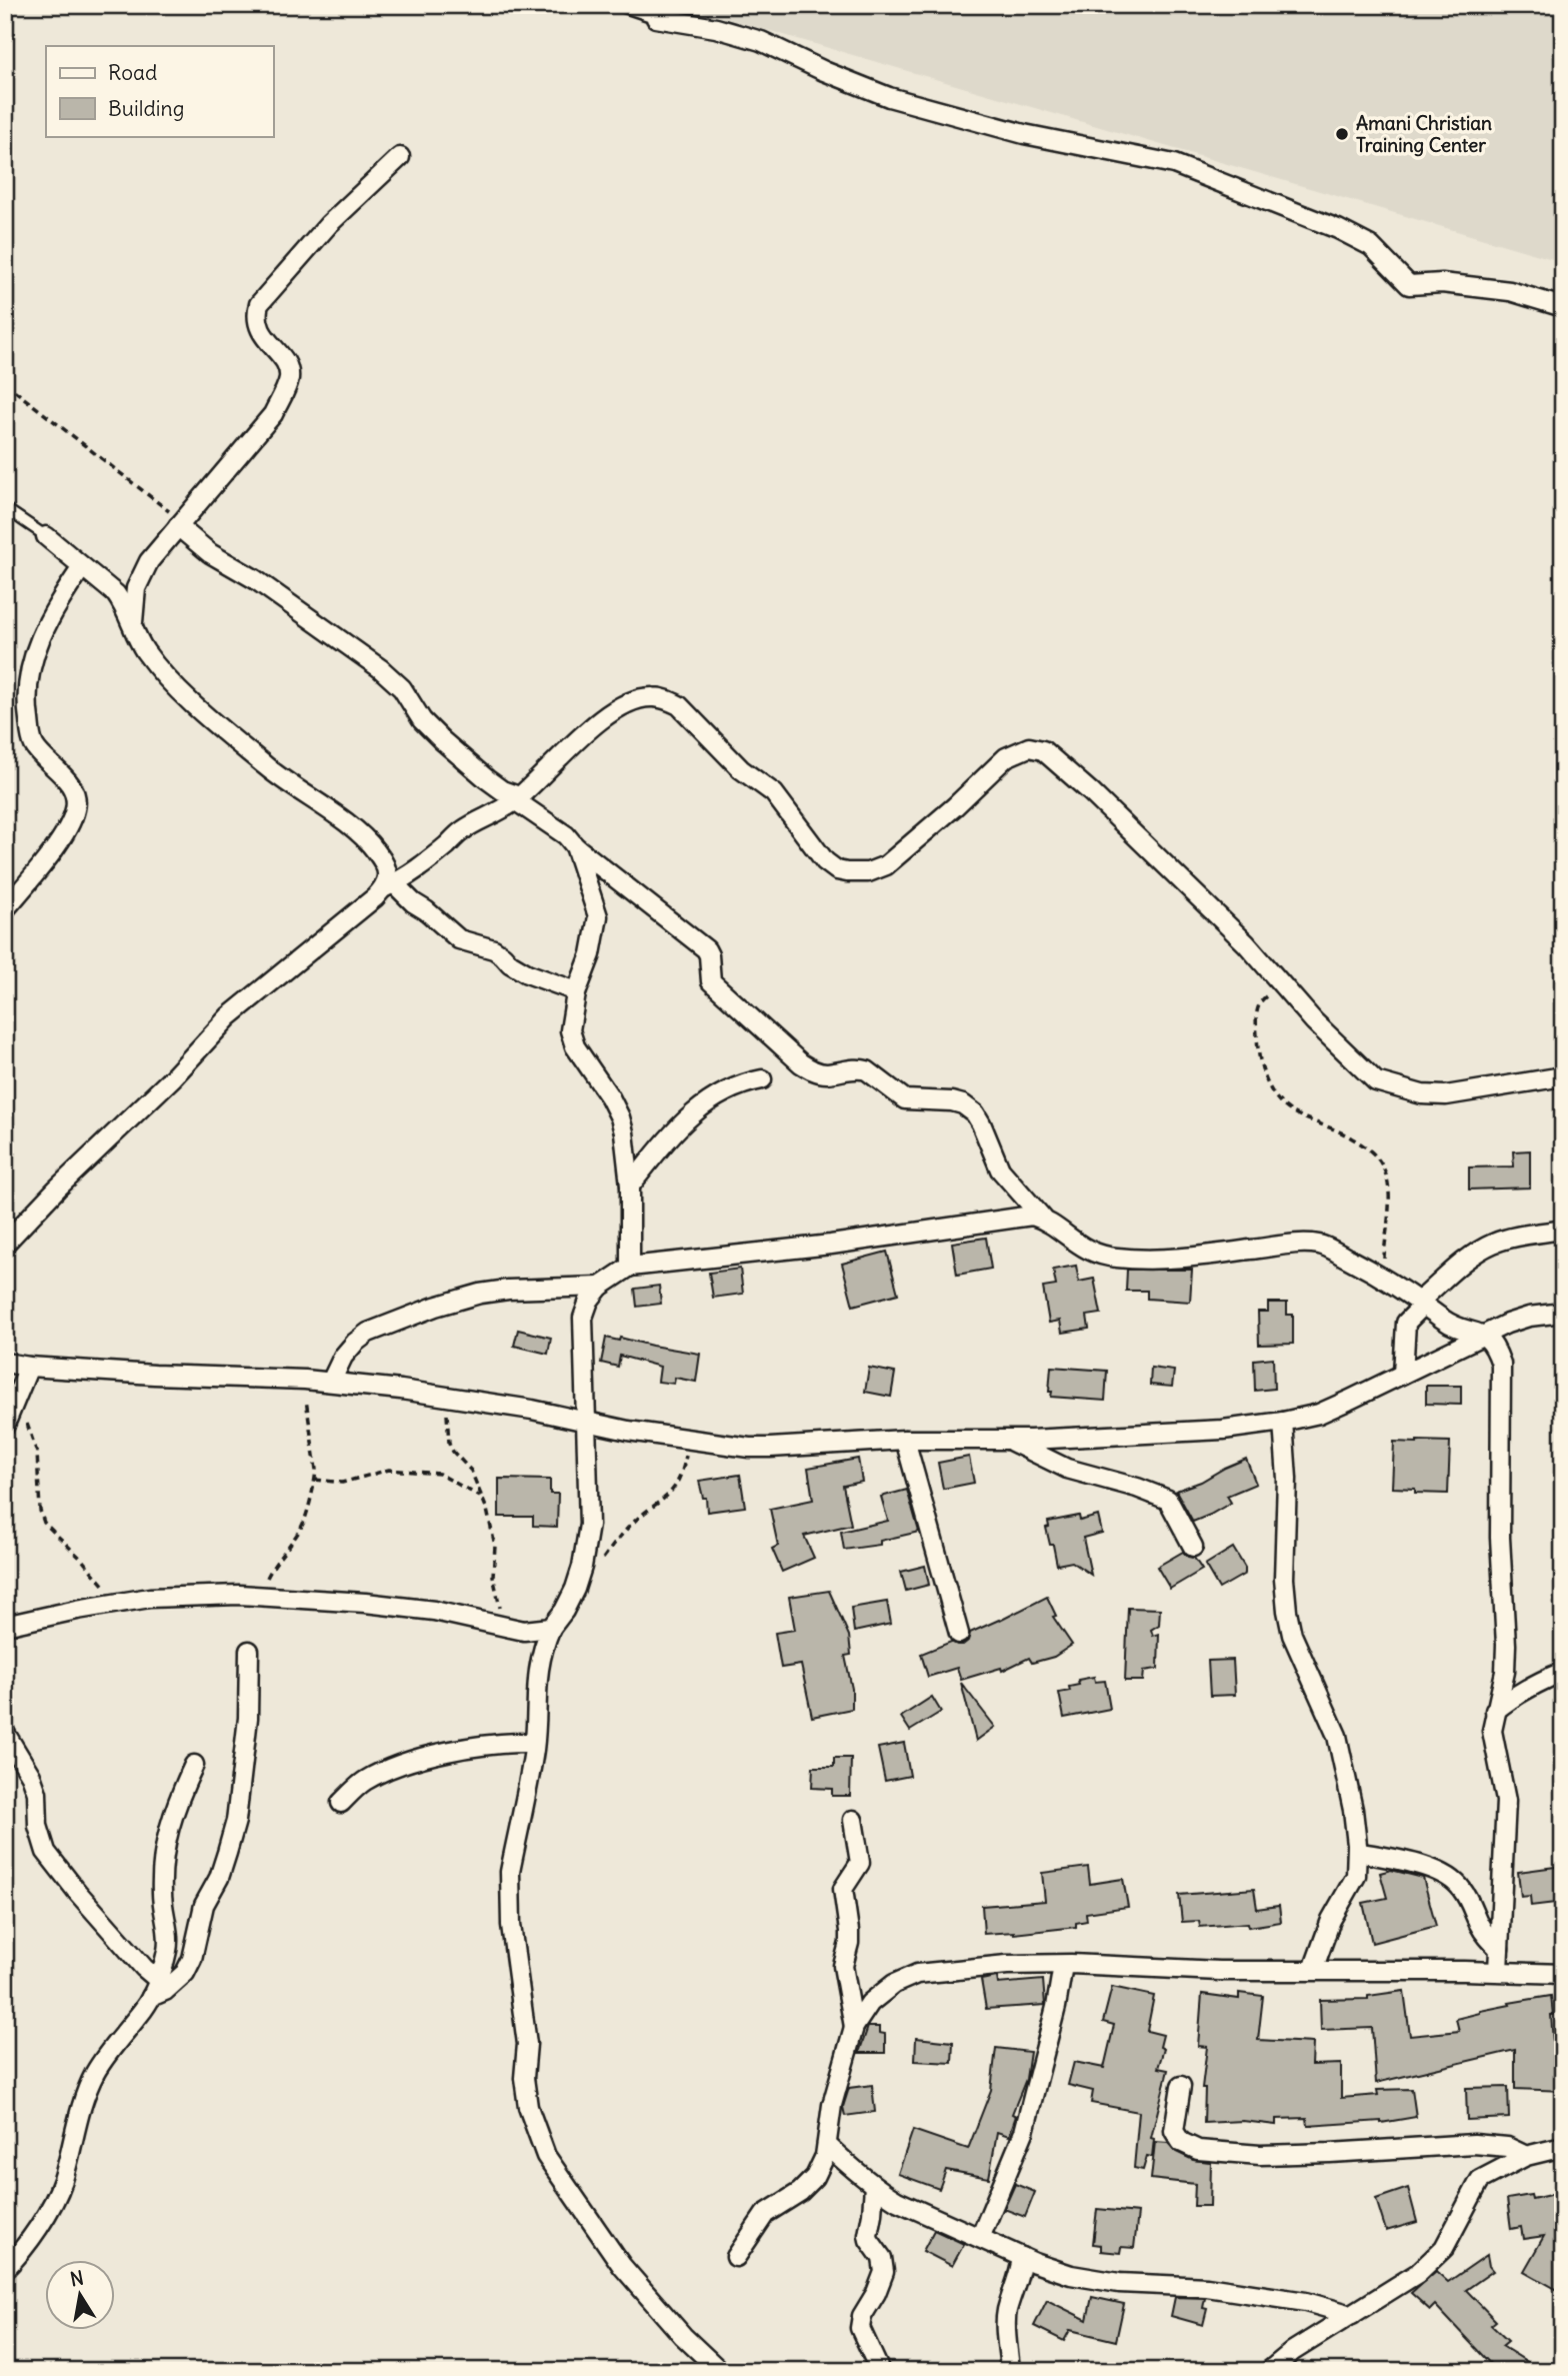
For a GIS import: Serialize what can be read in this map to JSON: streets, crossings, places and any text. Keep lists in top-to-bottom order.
{
  "places": ["Amani Christian Training Center"],
  "legend": ["Road", "Building"],
  "north": "top"
}
